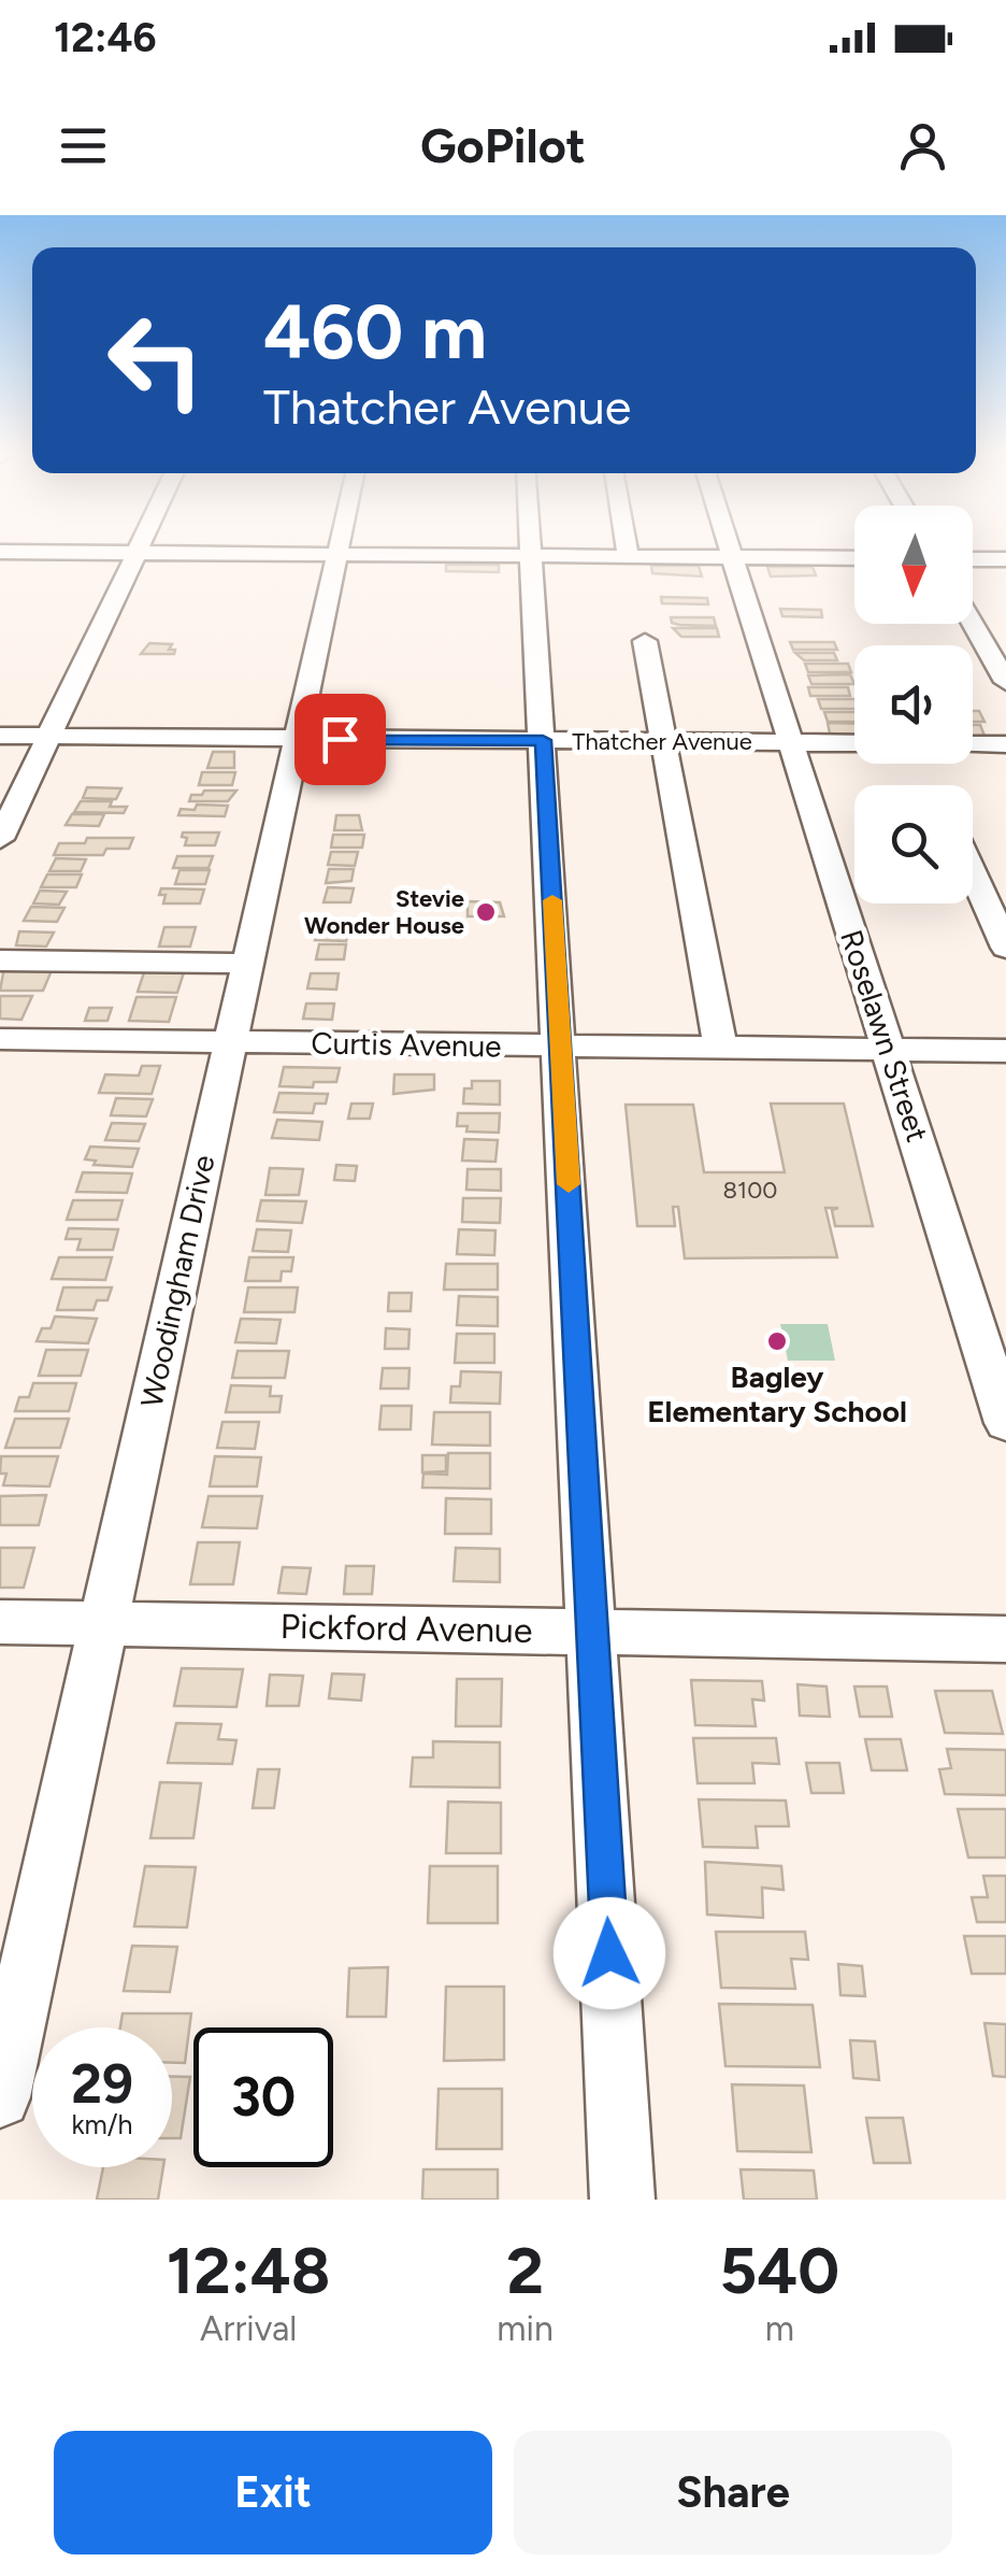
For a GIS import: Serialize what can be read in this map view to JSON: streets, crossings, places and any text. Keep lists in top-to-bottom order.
{
  "streets": {
    "street": [
      "Thatcher Avenue",
      "Roselawn Street",
      "Curtis Avenue",
      "Woodingham Drive",
      "Pickford Avenue"
    ]
  },
  "crossings": [
    ["Thatcher Avenue", "Roselawn Street"],
    ["Thatcher Avenue", "Woodingham Drive"],
    ["Roselawn Street", "Curtis Avenue"],
    ["Curtis Avenue", "Woodingham Drive"],
    ["Woodingham Drive", "Pickford Avenue"]
  ],
  "places": ["Stevie Wonder House", "Bagley Elementary School"],
  "house_numbers": ["8100"],
  "north": "bottom",
  "page": {
    "status": "12:46",
    "header": "GoPilot",
    "turn": ["460 m", "Thatcher Avenue"],
    "speed": "29 km/h",
    "limit": "30",
    "eta": [
      "12:48",
      "Arrival",
      "2",
      "min",
      "540",
      "m"
    ],
    "buttons": ["Exit", "Share"]
  }
}
